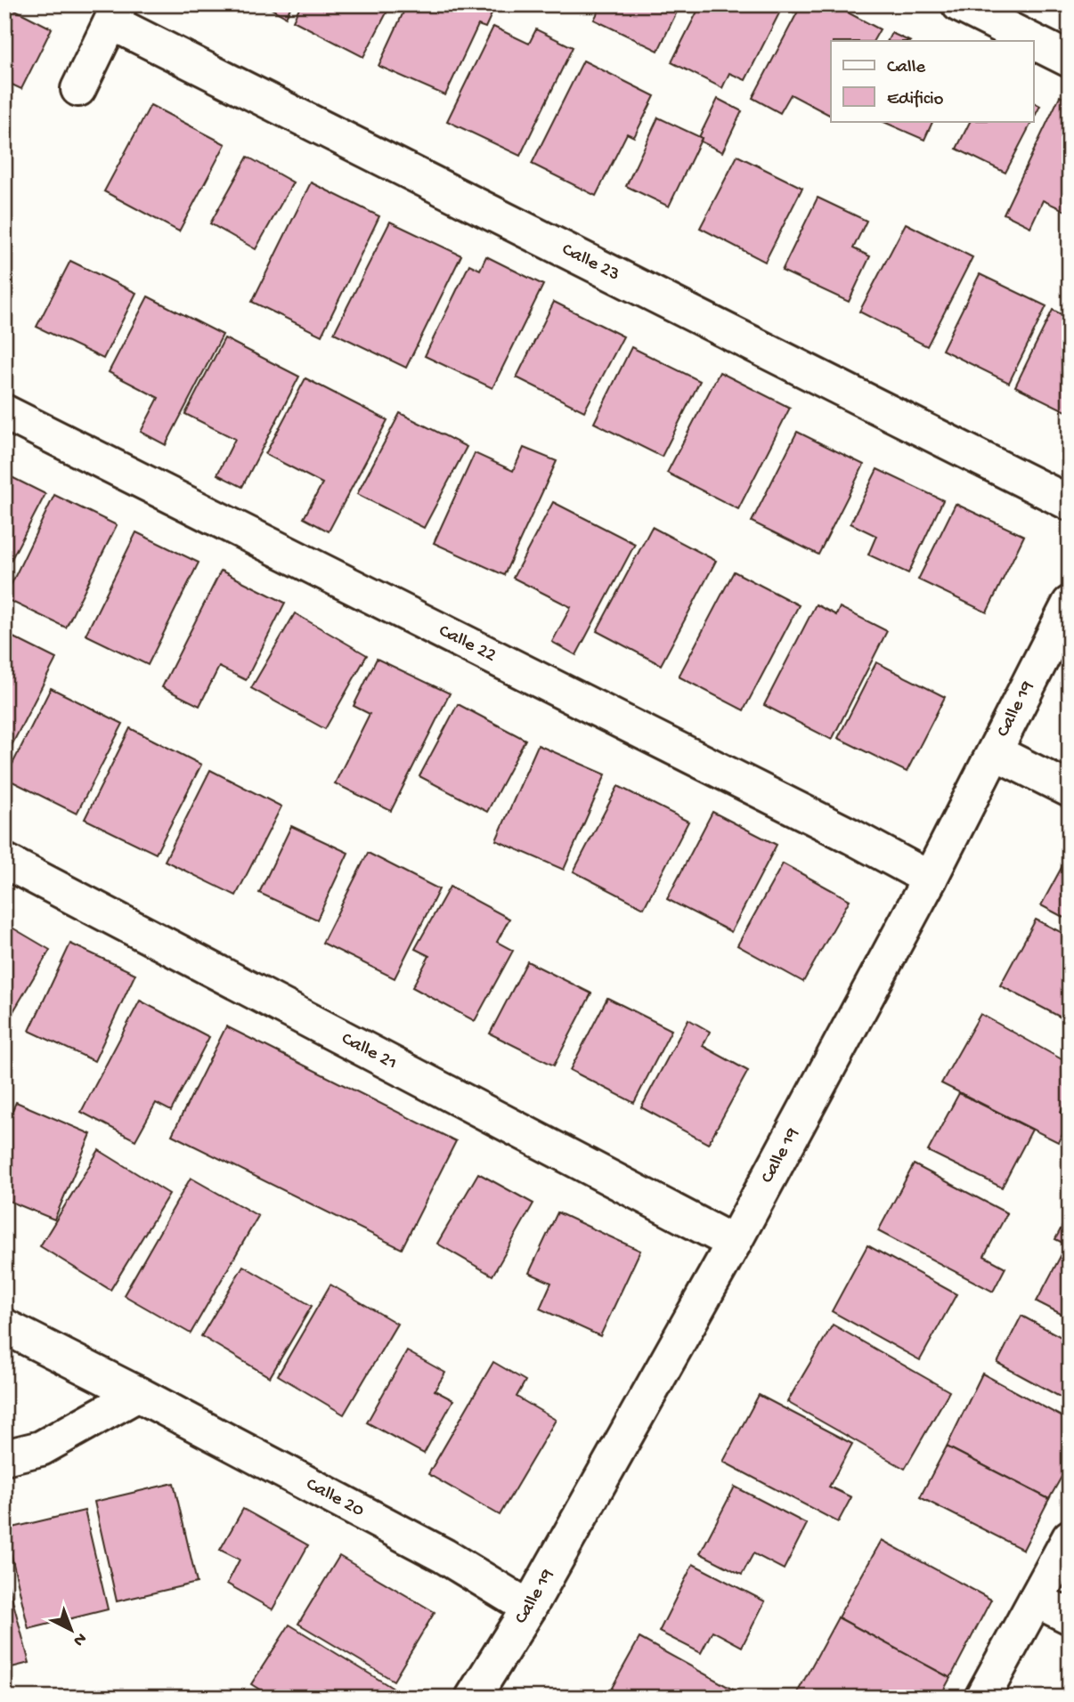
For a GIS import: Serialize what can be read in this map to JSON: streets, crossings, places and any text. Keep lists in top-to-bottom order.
{
  "streets": {
    "street": [
      "Calle 23",
      "Calle 22",
      "Calle 19",
      "Calle 21",
      "Calle 20"
    ]
  },
  "crossings": [
    ["Calle 22", "Calle 19"],
    ["Calle 19", "Calle 21"],
    ["Calle 19", "Calle 20"]
  ],
  "legend": ["Calle", "Edificio"],
  "north": "bottom right"
}
